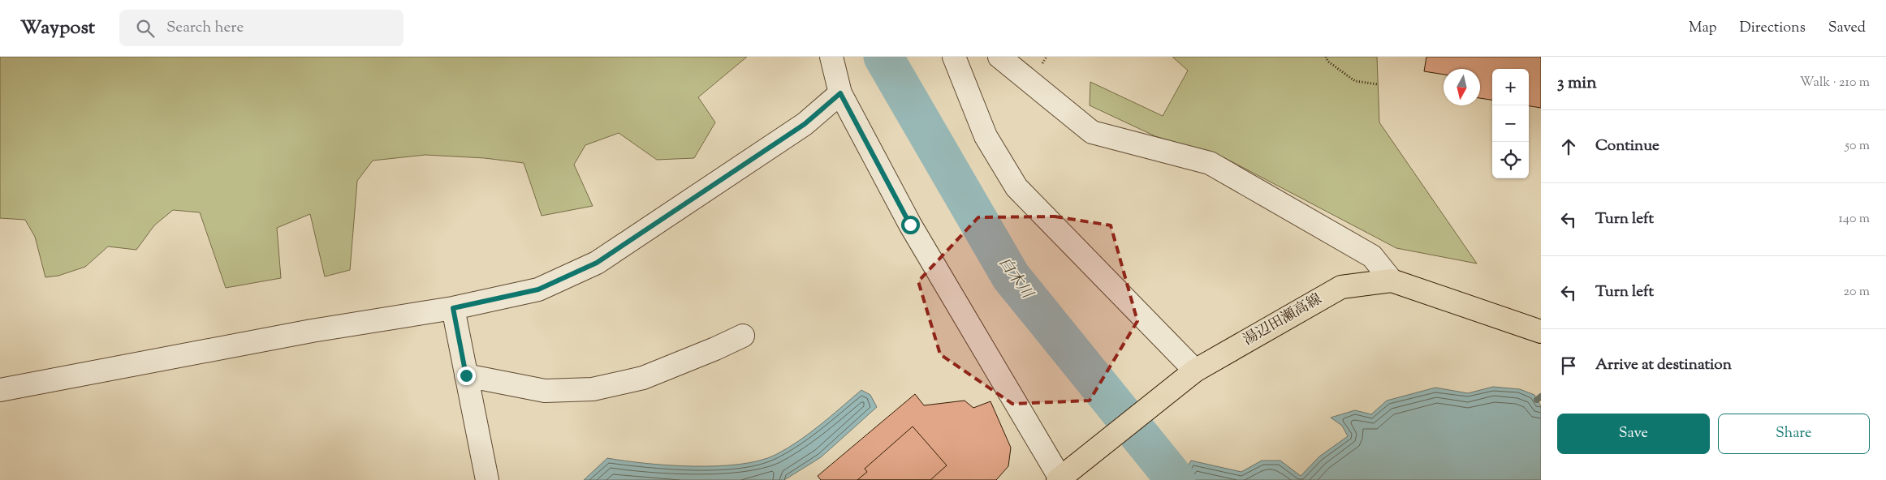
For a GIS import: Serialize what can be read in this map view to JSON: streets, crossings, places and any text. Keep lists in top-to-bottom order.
{
  "streets": {
    "main road": ["湯辺田瀬高線"]
  },
  "water": ["白木川"],
  "north": "bottom",
  "page": {
    "header": "Waypost",
    "search": "Search here",
    "nav": ["Map", "Directions", "Saved"],
    "heading": ["3 min", "Walk · 210 m"],
    "map_buttons": ["+", "−"],
    "list": [
      ["Continue", "50 m"],
      ["Turn left", "140 m"],
      ["Turn left", "20 m"],
      "Arrive at destination"
    ],
    "buttons": ["Save", "Share"]
  }
}
